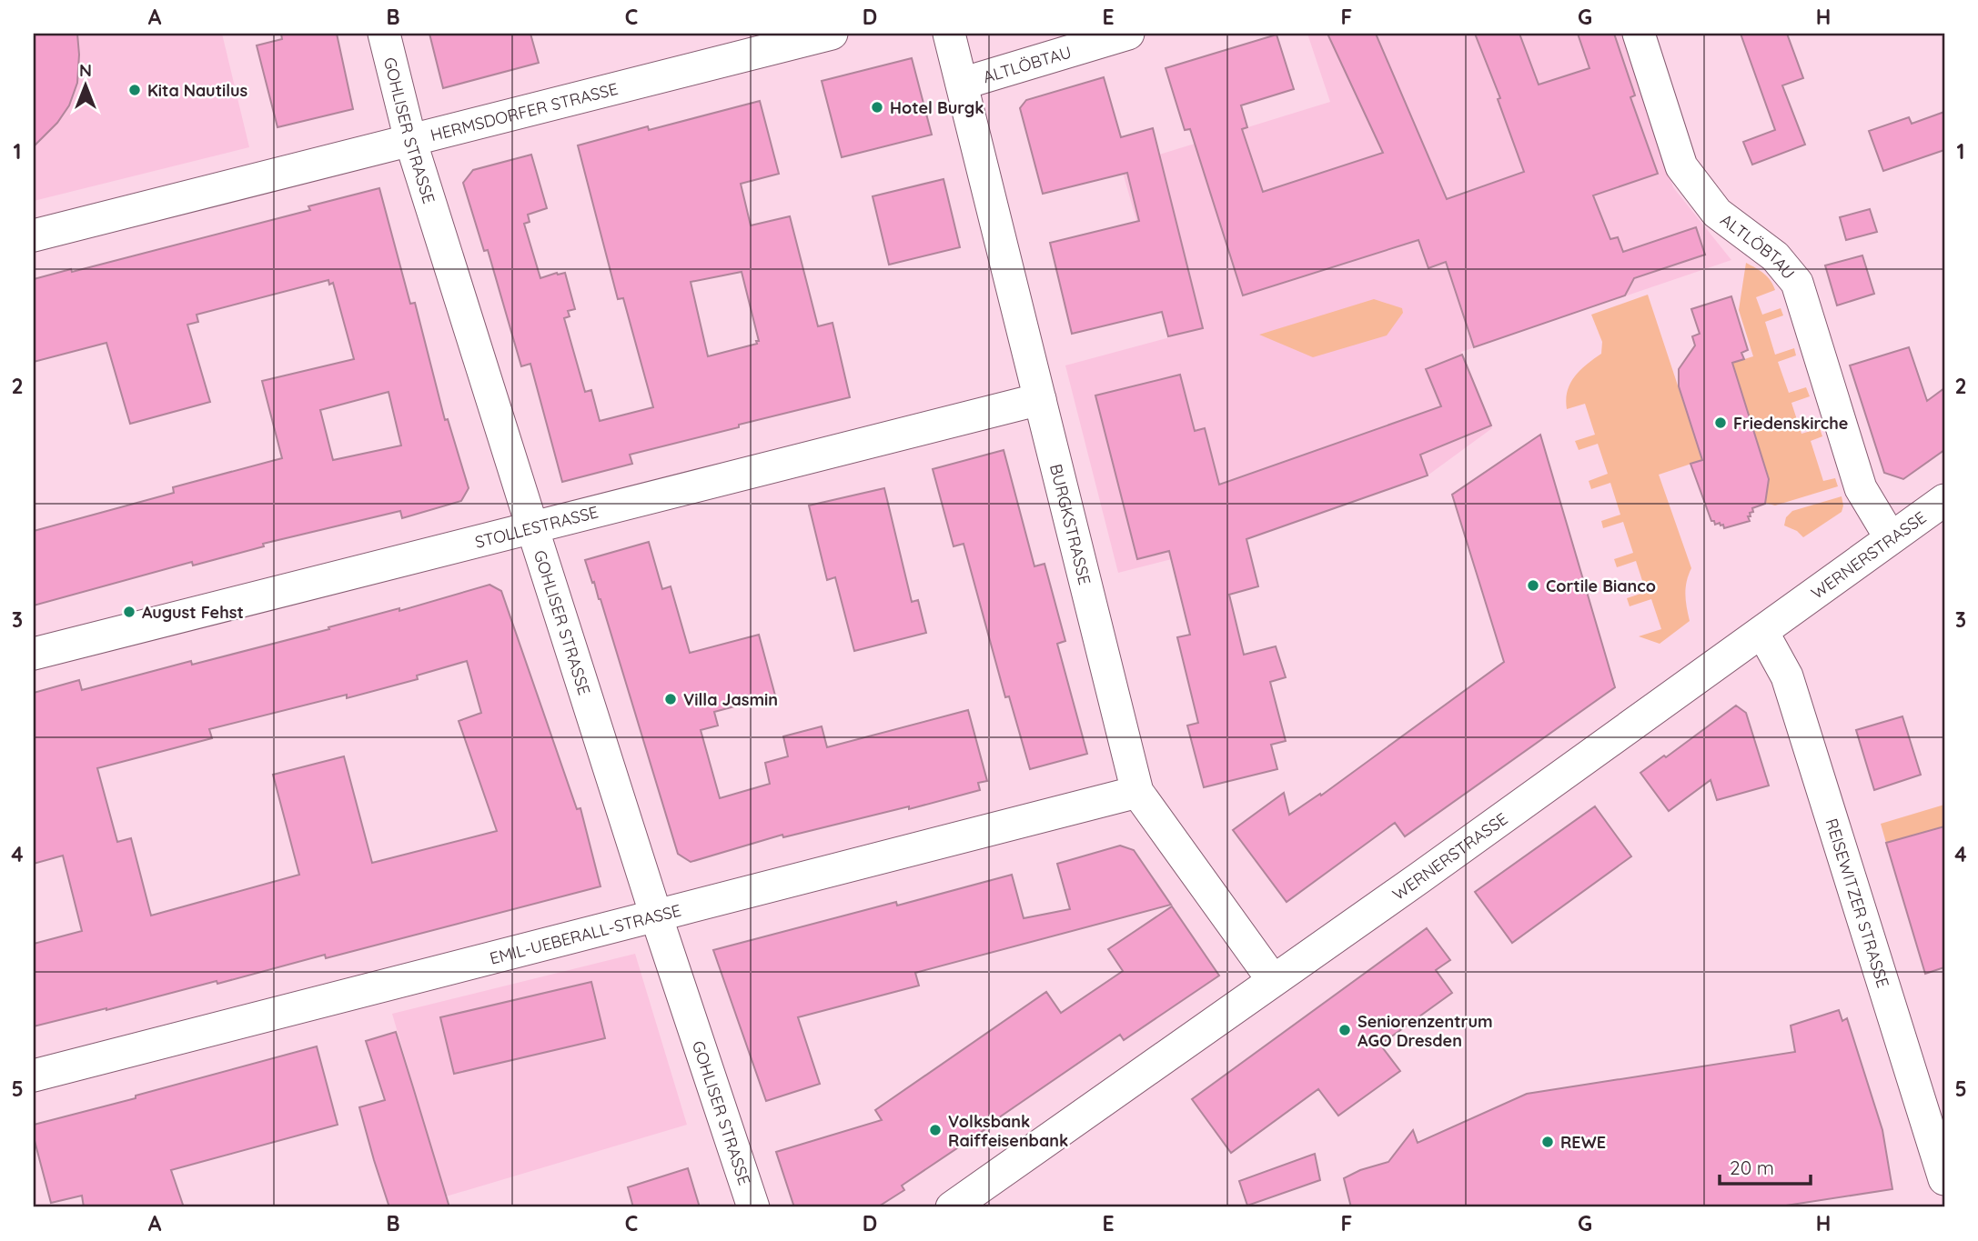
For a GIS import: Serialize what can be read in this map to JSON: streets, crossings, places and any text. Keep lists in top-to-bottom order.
{
  "streets": {
    "street": [
      "ALTLÖBTAU",
      "HERMSDORFER STRASSE",
      "GOHLISER STRASSE",
      "BURGKSTRASSE",
      "STOLLESTRASSE",
      "WERNERSTRASSE",
      "REISEWITZER STRASSE",
      "EMIL-UEBERALL-STRASSE"
    ]
  },
  "crossings": [
    ["ALTLÖBTAU", "BURGKSTRASSE"],
    ["ALTLÖBTAU", "WERNERSTRASSE"],
    ["HERMSDORFER STRASSE", "GOHLISER STRASSE"],
    ["GOHLISER STRASSE", "STOLLESTRASSE"],
    ["GOHLISER STRASSE", "EMIL-UEBERALL-STRASSE"],
    ["BURGKSTRASSE", "STOLLESTRASSE"],
    ["BURGKSTRASSE", "WERNERSTRASSE"],
    ["BURGKSTRASSE", "EMIL-UEBERALL-STRASSE"],
    ["WERNERSTRASSE", "REISEWITZER STRASSE"]
  ],
  "places": [
    "Kita Nautilus",
    "Hotel Burgk",
    "Friedenskirche",
    "Cortile Bianco",
    "August Fehst",
    "Villa Jasmin",
    "Seniorenzentrum AGO Dresden",
    "Volksbank Raiffeisenbank",
    "REWE"
  ],
  "scale_bar": "20 m",
  "north": "top",
  "grid": {
    "columns": [
      "A",
      "B",
      "C",
      "D",
      "E",
      "F",
      "G",
      "H"
    ],
    "rows": [
      "1",
      "2",
      "3",
      "4",
      "5"
    ]
  }
}
